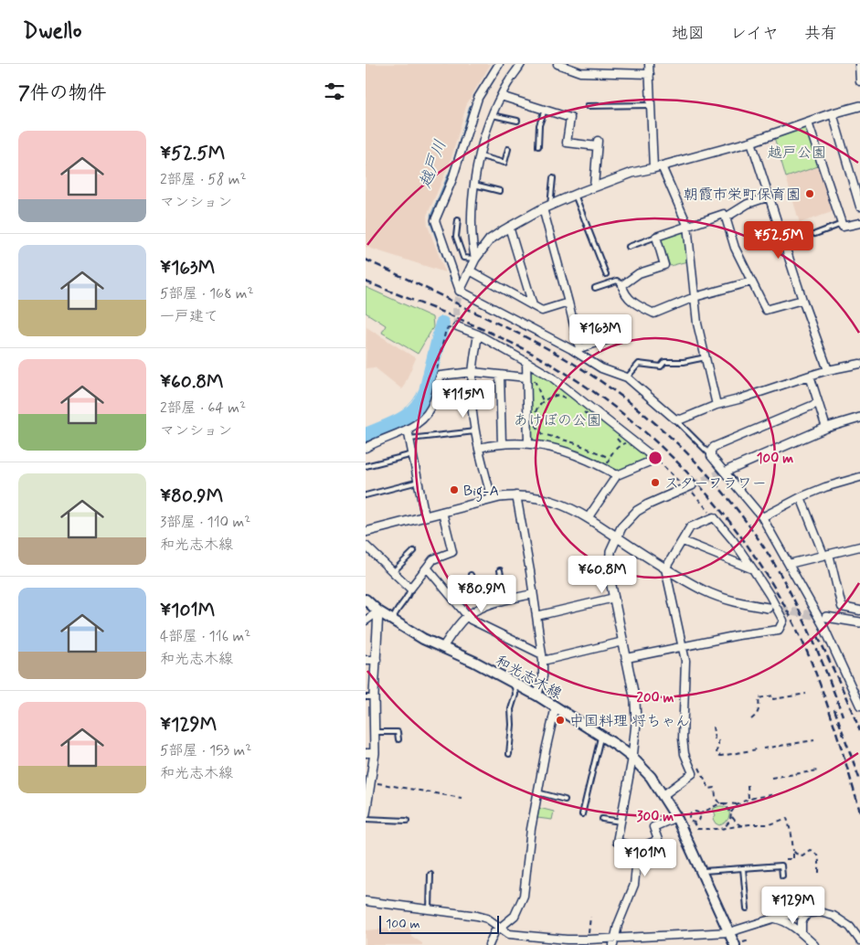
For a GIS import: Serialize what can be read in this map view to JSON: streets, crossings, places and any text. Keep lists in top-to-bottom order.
{
  "streets": {
    "main road": ["和光志木線"]
  },
  "water": ["越戸川"],
  "parks": ["越戸公園", "あけぼの公園"],
  "places": [
    "朝霞市栄町保育園",
    "スターフラワー",
    "Big-A",
    "中国料理 将ちゃん"
  ],
  "scale_bar": "100 m",
  "page": {
    "header": "Dwello",
    "nav": ["地図", "レイヤ", "共有"],
    "heading": "7件の物件",
    "list": [
      {
        "name": "¥52.5M",
        "note": "2部屋 · 58 m² · マンション"
      },
      {
        "name": "¥163M",
        "note": "5部屋 · 168 m² · 一戸建て"
      },
      {
        "name": "¥60.8M",
        "note": "2部屋 · 64 m² · マンション"
      },
      {
        "name": "¥80.9M",
        "note": "3部屋 · 110 m² · 和光志木線"
      },
      {
        "name": "¥101M",
        "note": "4部屋 · 116 m² · 和光志木線"
      },
      {
        "name": "¥129M",
        "note": "5部屋 · 153 m² · 和光志木線"
      }
    ],
    "price": [
      "¥52.5M",
      "¥163M",
      "¥115M",
      "¥60.8M",
      "¥80.9M",
      "¥101M",
      "¥129M"
    ],
    "scale": "100 m"
  },
  "rings": ["100 m", "200 m", "300 m"]
}
